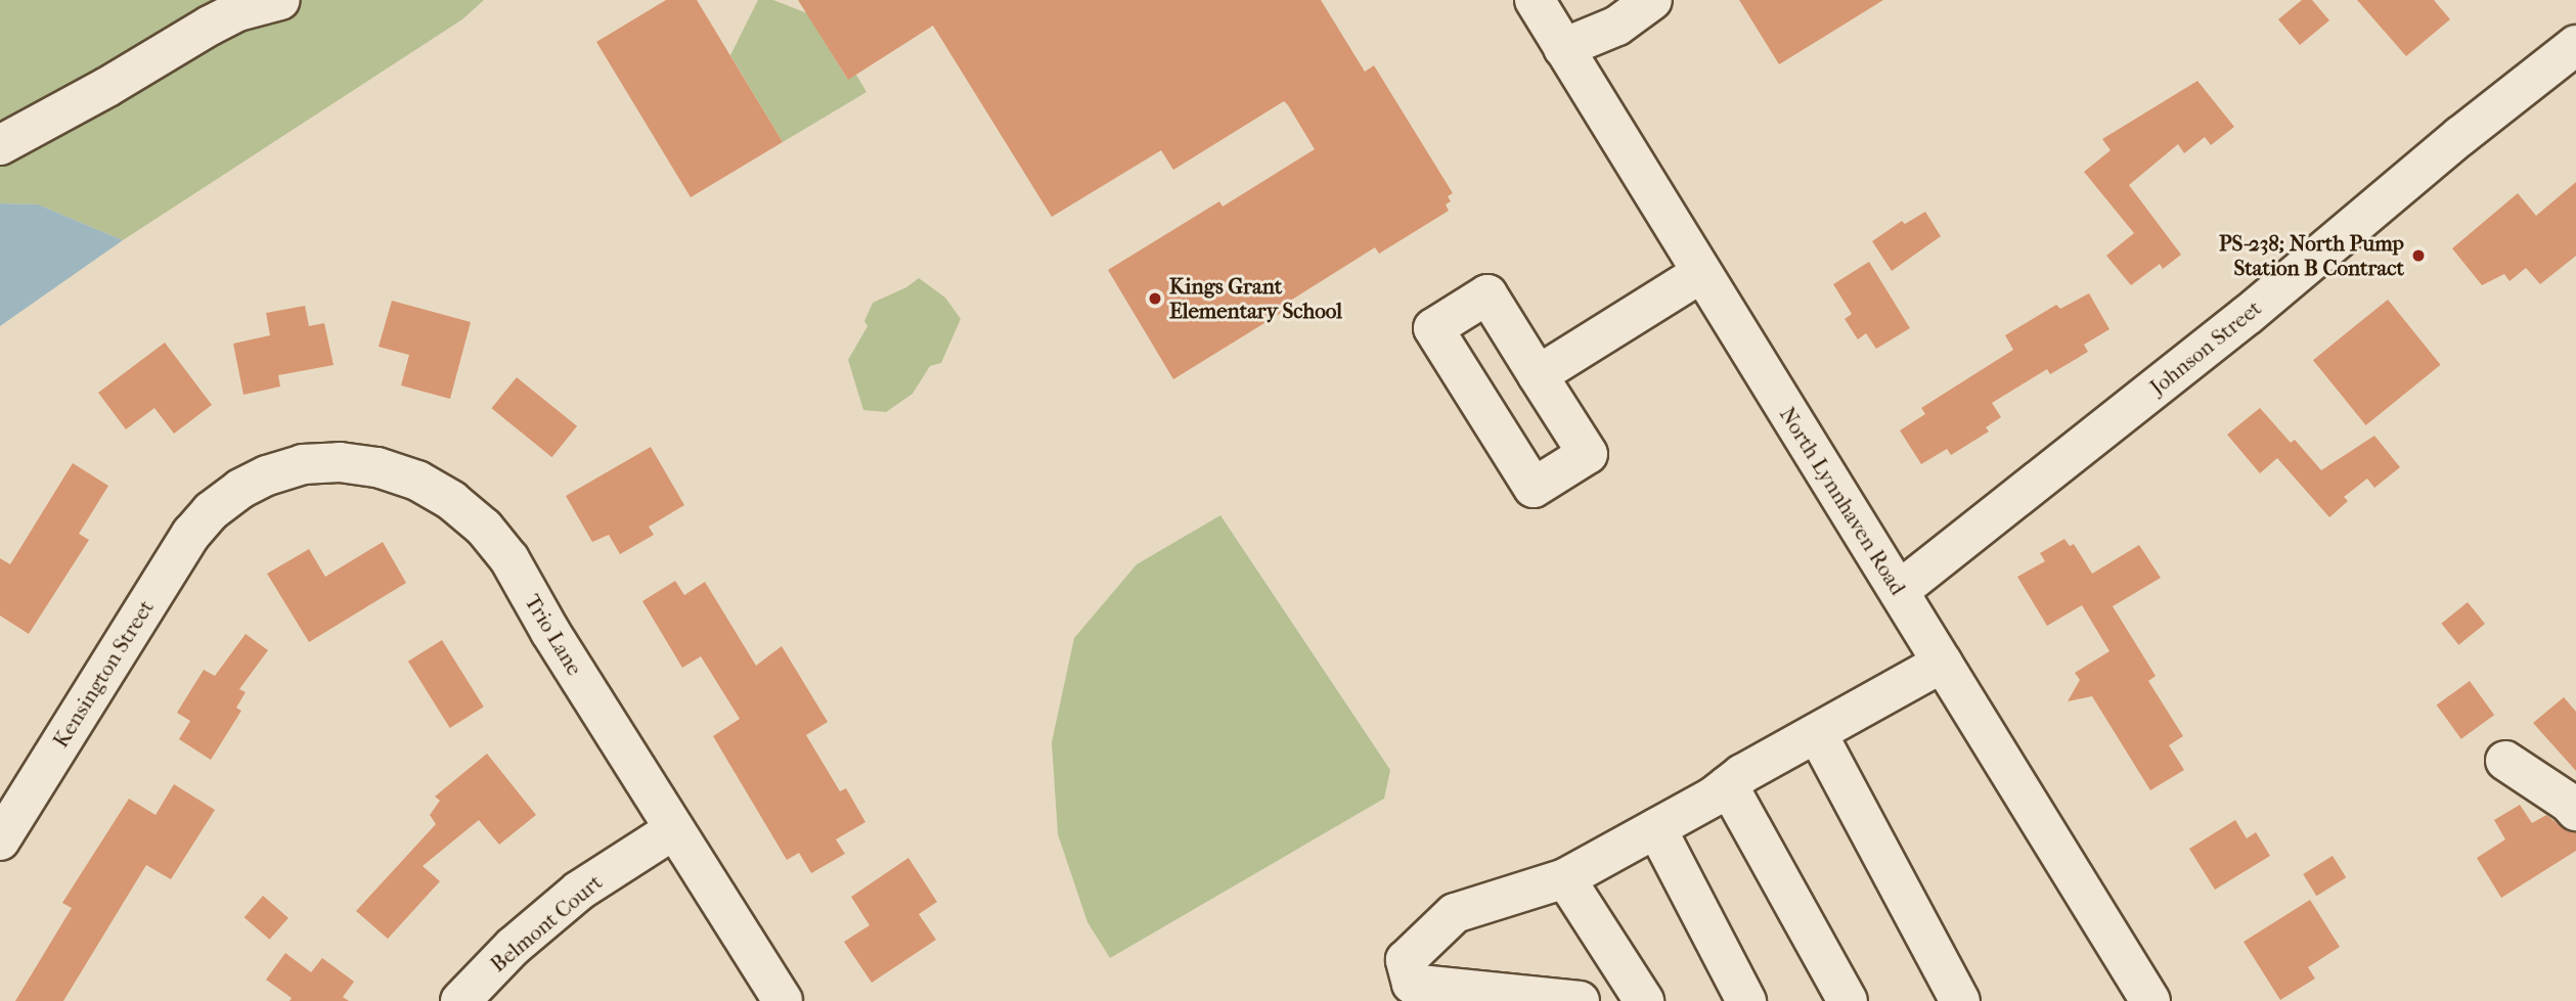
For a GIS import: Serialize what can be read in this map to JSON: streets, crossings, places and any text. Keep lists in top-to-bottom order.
{
  "streets": {
    "street": [
      "Johnson Street",
      "North Lynnhaven Road",
      "Trio Lane",
      "Kensington Street",
      "Belmont Court"
    ]
  },
  "crossings": [
    ["Johnson Street", "North Lynnhaven Road"],
    ["Trio Lane", "Kensington Street"],
    ["Trio Lane", "Belmont Court"]
  ],
  "places": ["PS-238; North Pump Station B Contract", "Kings Grant Elementary School"]
}
